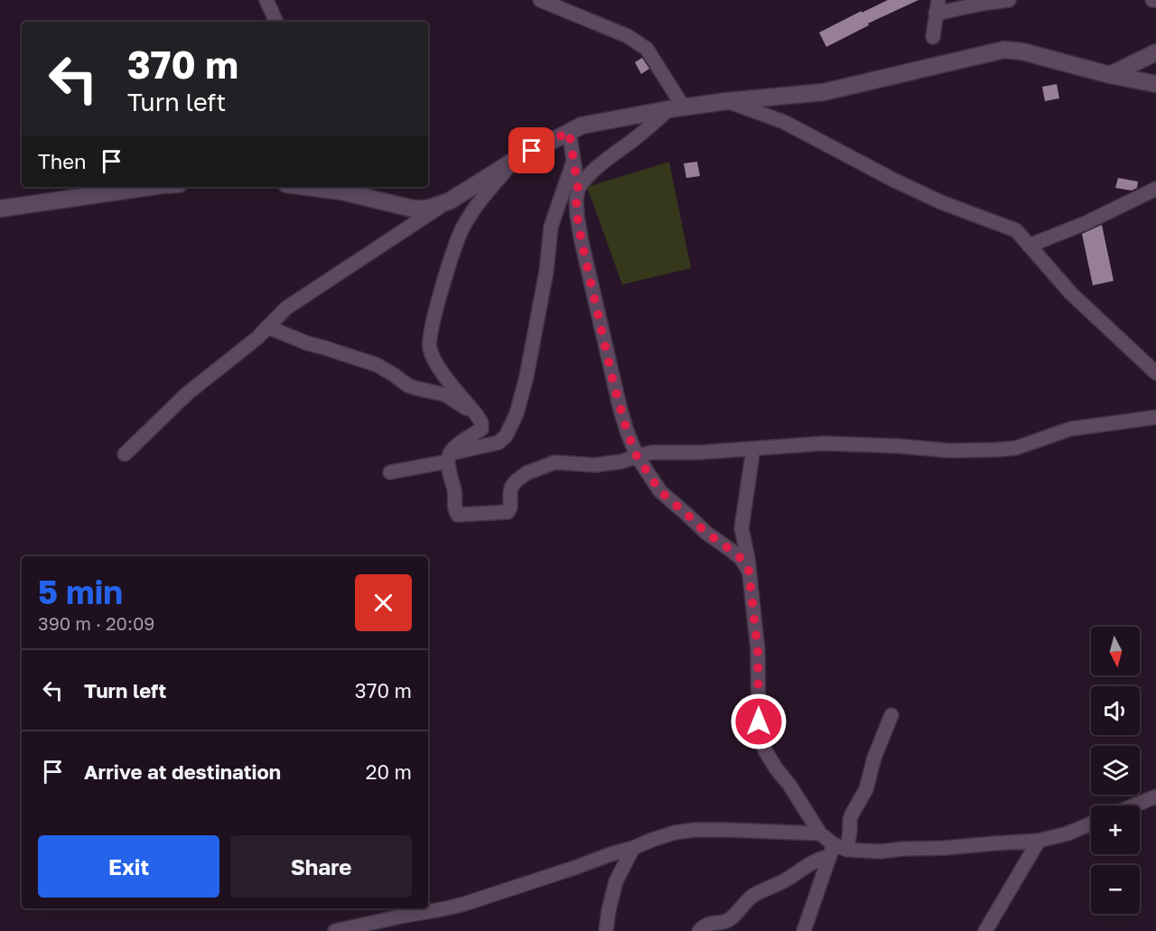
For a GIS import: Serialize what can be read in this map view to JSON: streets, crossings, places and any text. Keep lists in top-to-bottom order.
{
  "north": "bottom",
  "page": {
    "turn": ["370 m", "Turn left"],
    "then": "Then",
    "heading": ["5 min", "390 m · 20:09"],
    "map_buttons": ["+", "−"],
    "list": [
      {
        "name": "Turn left",
        "value": "370 m"
      },
      {
        "name": "Arrive at destination",
        "value": "20 m"
      }
    ],
    "buttons": ["Exit", "Share"]
  }
}
